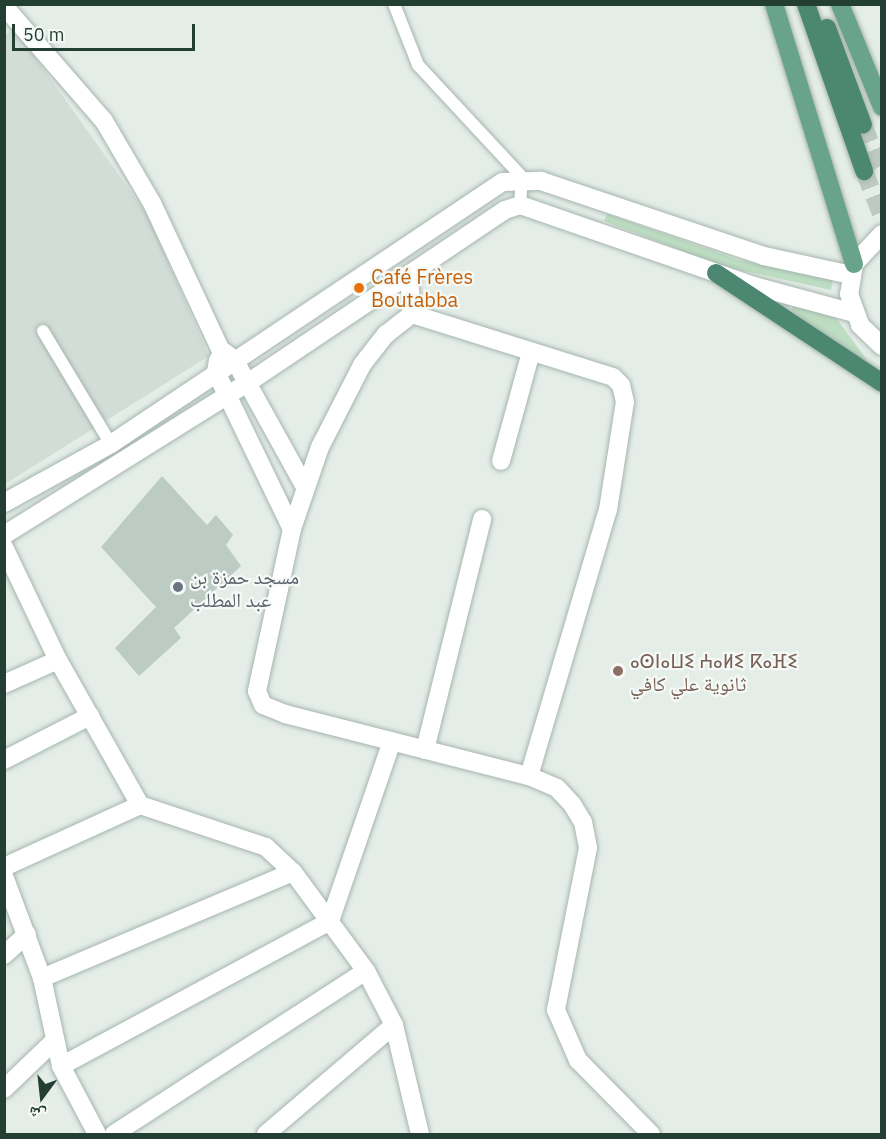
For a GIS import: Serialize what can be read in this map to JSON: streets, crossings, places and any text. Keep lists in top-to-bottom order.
{
  "places": ["Café Frères Boutabba", "مسجد حمزة بن عبد المطلب", "ⴰⵙⵏⴰⵡⵉ ⵄⴰⵍⵉ ⴽⴰⴼⵉ ثانوية علي كافي"],
  "scale_bar": "50 m",
  "north": "bottom"
}
